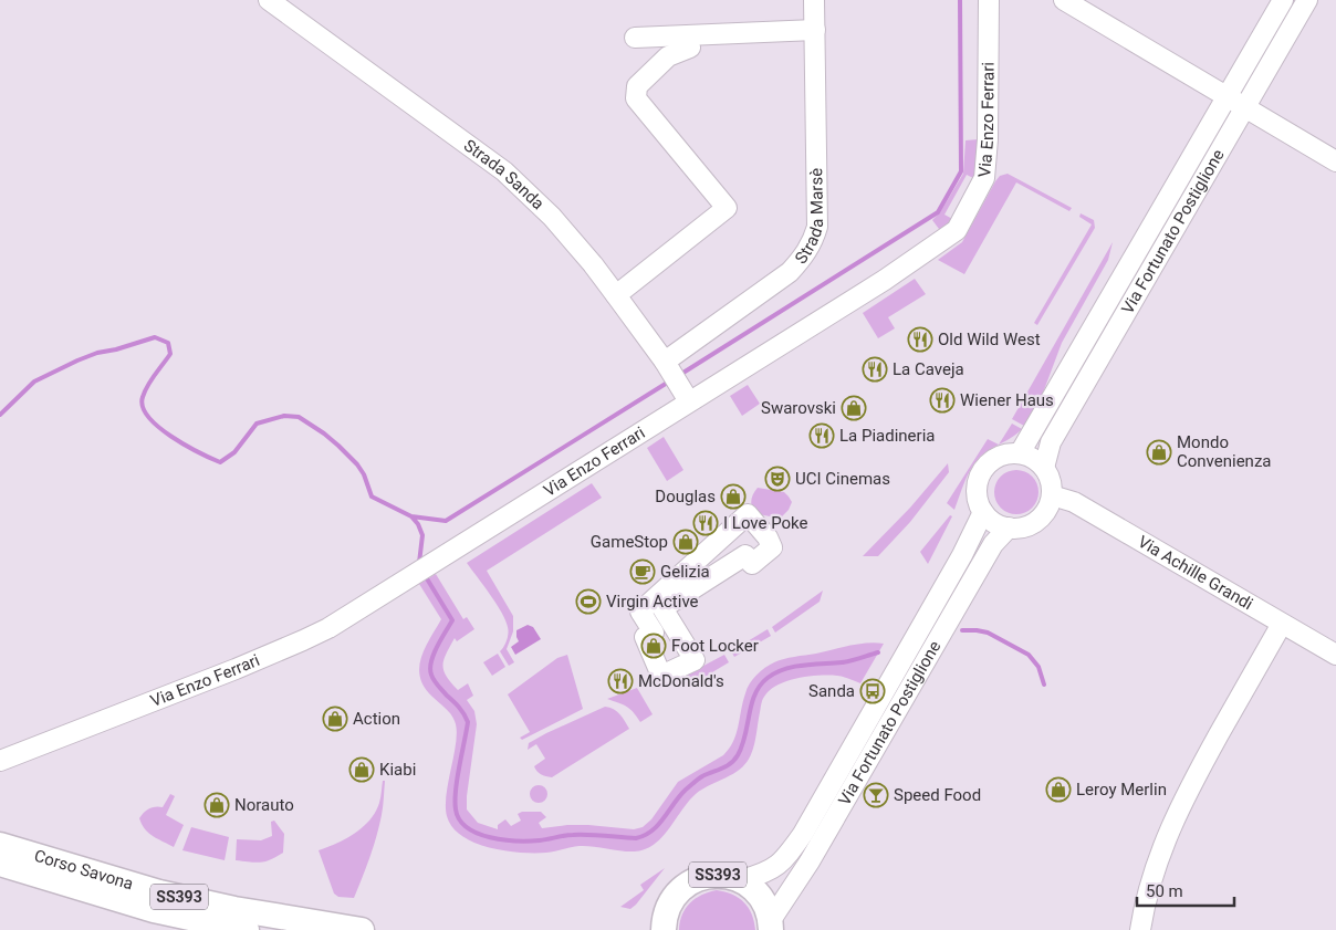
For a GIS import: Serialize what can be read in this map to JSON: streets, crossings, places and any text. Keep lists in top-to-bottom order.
{
  "streets": {
    "main road": ["Corso Savona", "SS393"],
    "street": [
      "Via Enzo Ferrari",
      "Strada Sanda",
      "Strada Marsè",
      "Via Fortunato Postiglione",
      "Via Achille Grandi"
    ]
  },
  "crossings": [
    ["Via Enzo Ferrari", "Strada Sanda"],
    ["Strada Sanda", "Strada Marsè"],
    ["Via Fortunato Postiglione", "Via Achille Grandi"],
    ["Via Fortunato Postiglione", "SS393"]
  ],
  "places": {
    "restaurant": [
      "Old Wild West",
      "La Caveja",
      "Wiener Haus",
      "La Piadineria",
      "I Love Poke",
      "McDonald's"
    ],
    "shop": [
      "Swarovski",
      "Mondo Convenienza",
      "Douglas",
      "GameStop",
      "Foot Locker",
      "Action",
      "Kiabi",
      "Leroy Merlin",
      "Norauto"
    ],
    "theatre": ["UCI Cinemas"],
    "cafe": ["Gelizia"],
    "sports": ["Virgin Active"],
    "bus stop": ["Sanda"],
    "bar": ["Speed Food"]
  },
  "scale_bar": "50 m"
}
